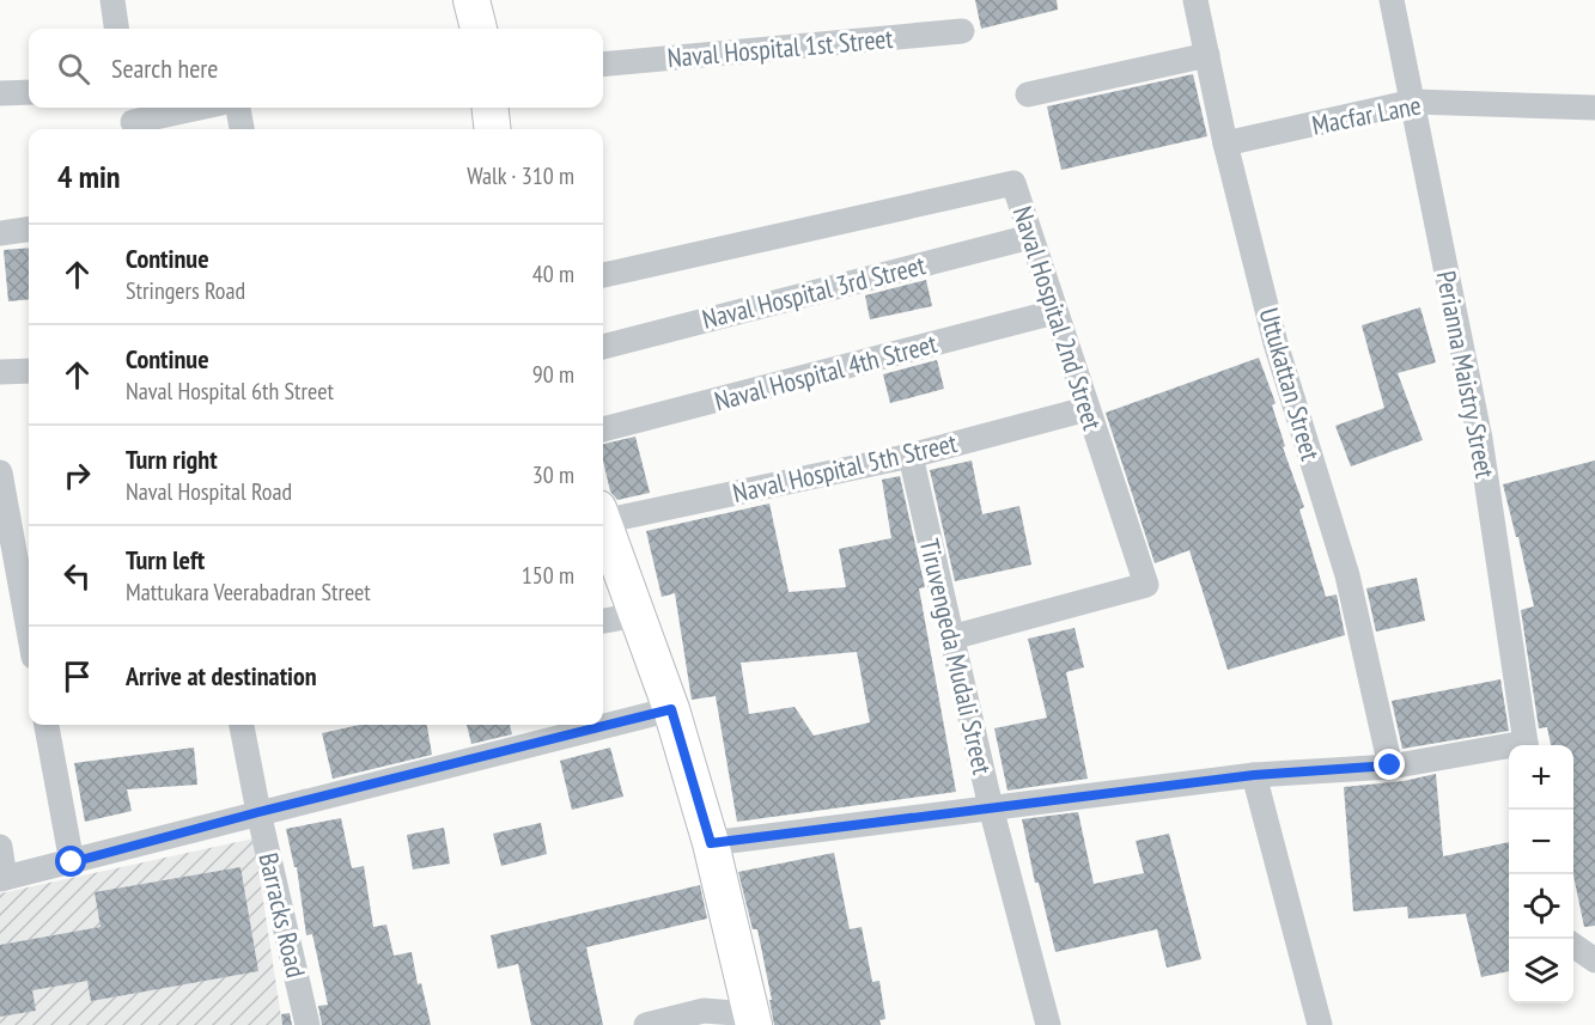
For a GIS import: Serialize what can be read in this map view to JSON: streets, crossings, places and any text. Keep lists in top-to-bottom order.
{
  "streets": {
    "street": [
      "Naval Hospital 1st Street",
      "Macfar Lane",
      "Naval Hospital 3rd Street",
      "Naval Hospital 2nd Street",
      "Naval Hospital 4th Street",
      "Perianna Maistry Street",
      "Uttukattan Street",
      "Naval Hospital 5th Street",
      "Tiruvengeda Mudali Street",
      "Barracks Road"
    ]
  },
  "crossings": [
    ["Macfar Lane", "Perianna Maistry Street"],
    ["Macfar Lane", "Uttukattan Street"],
    ["Naval Hospital 3rd Street", "Naval Hospital 2nd Street"],
    ["Naval Hospital 2nd Street", "Naval Hospital 4th Street"],
    ["Naval Hospital 2nd Street", "Naval Hospital 5th Street"],
    ["Naval Hospital 2nd Street", "Tiruvengeda Mudali Street"],
    ["Naval Hospital 5th Street", "Tiruvengeda Mudali Street"]
  ],
  "page": {
    "search": "Search here",
    "heading": ["4 min", "Walk · 310 m"],
    "list": [
      ["Continue", "Stringers Road", "40 m"],
      ["Continue", "Naval Hospital 6th Street", "90 m"],
      ["Turn right", "Naval Hospital Road", "30 m"],
      ["Turn left", "Mattukara Veerabadran Street", "150 m"],
      "Arrive at destination"
    ],
    "map_buttons": ["+", "−"]
  }
}
